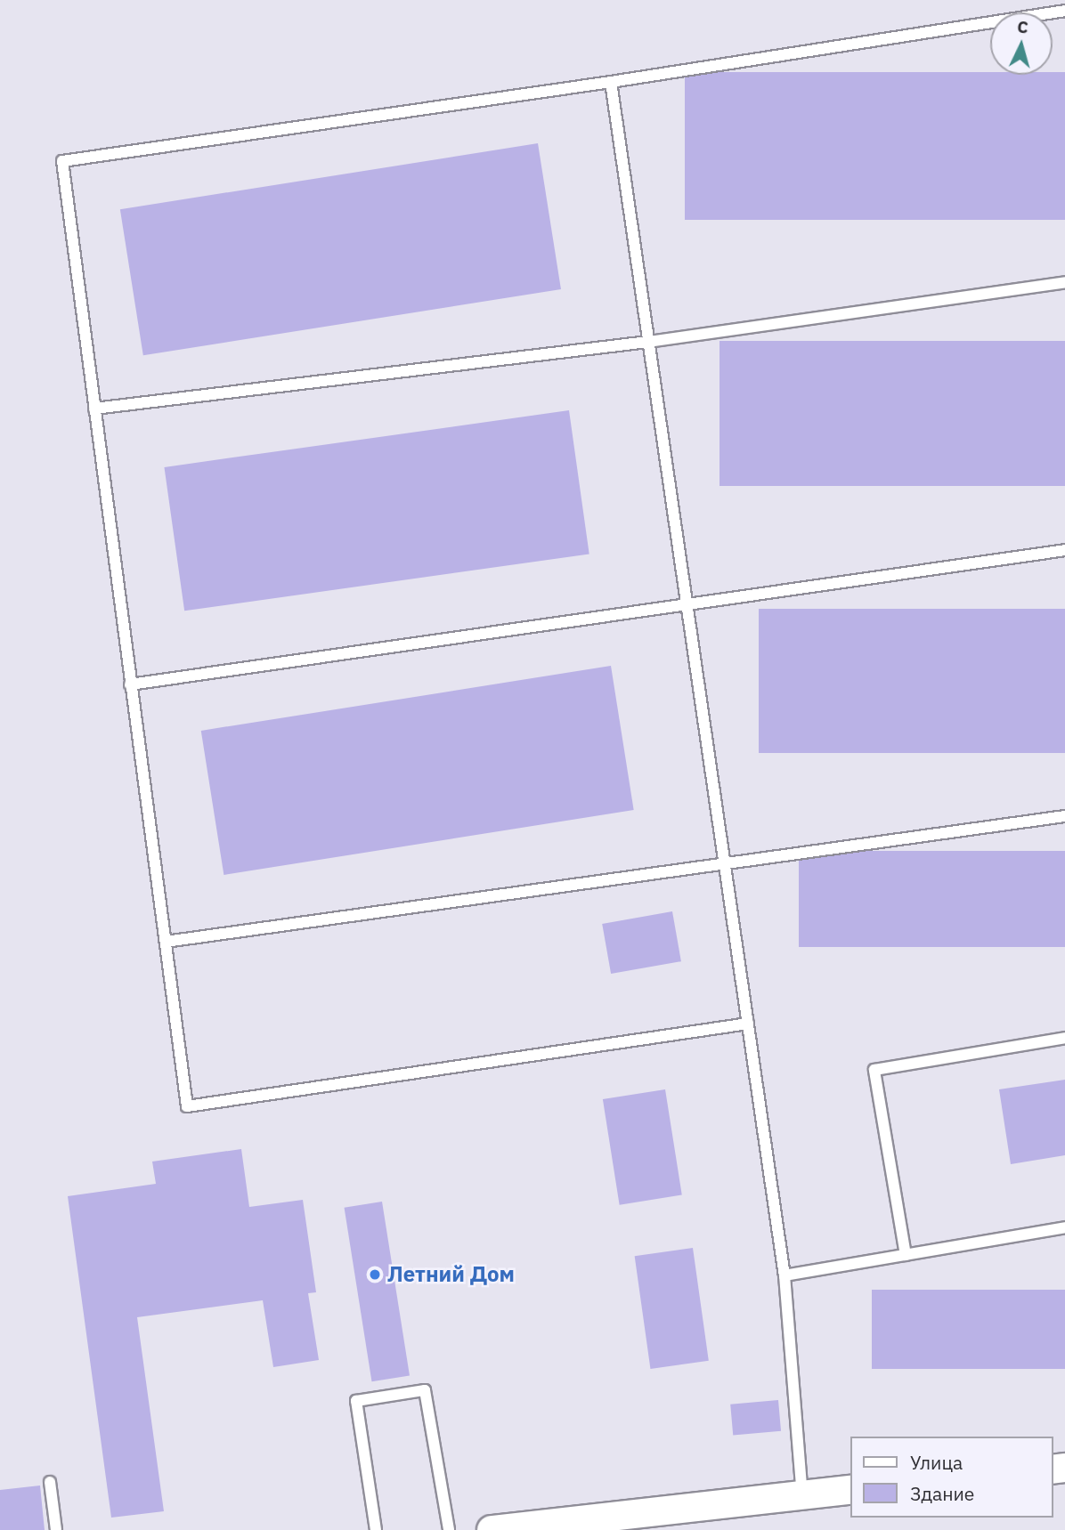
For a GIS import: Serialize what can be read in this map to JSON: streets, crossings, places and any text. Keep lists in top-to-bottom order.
{
  "places": ["Летний Дом"],
  "legend": ["Улица", "Здание"],
  "north": "top"
}
